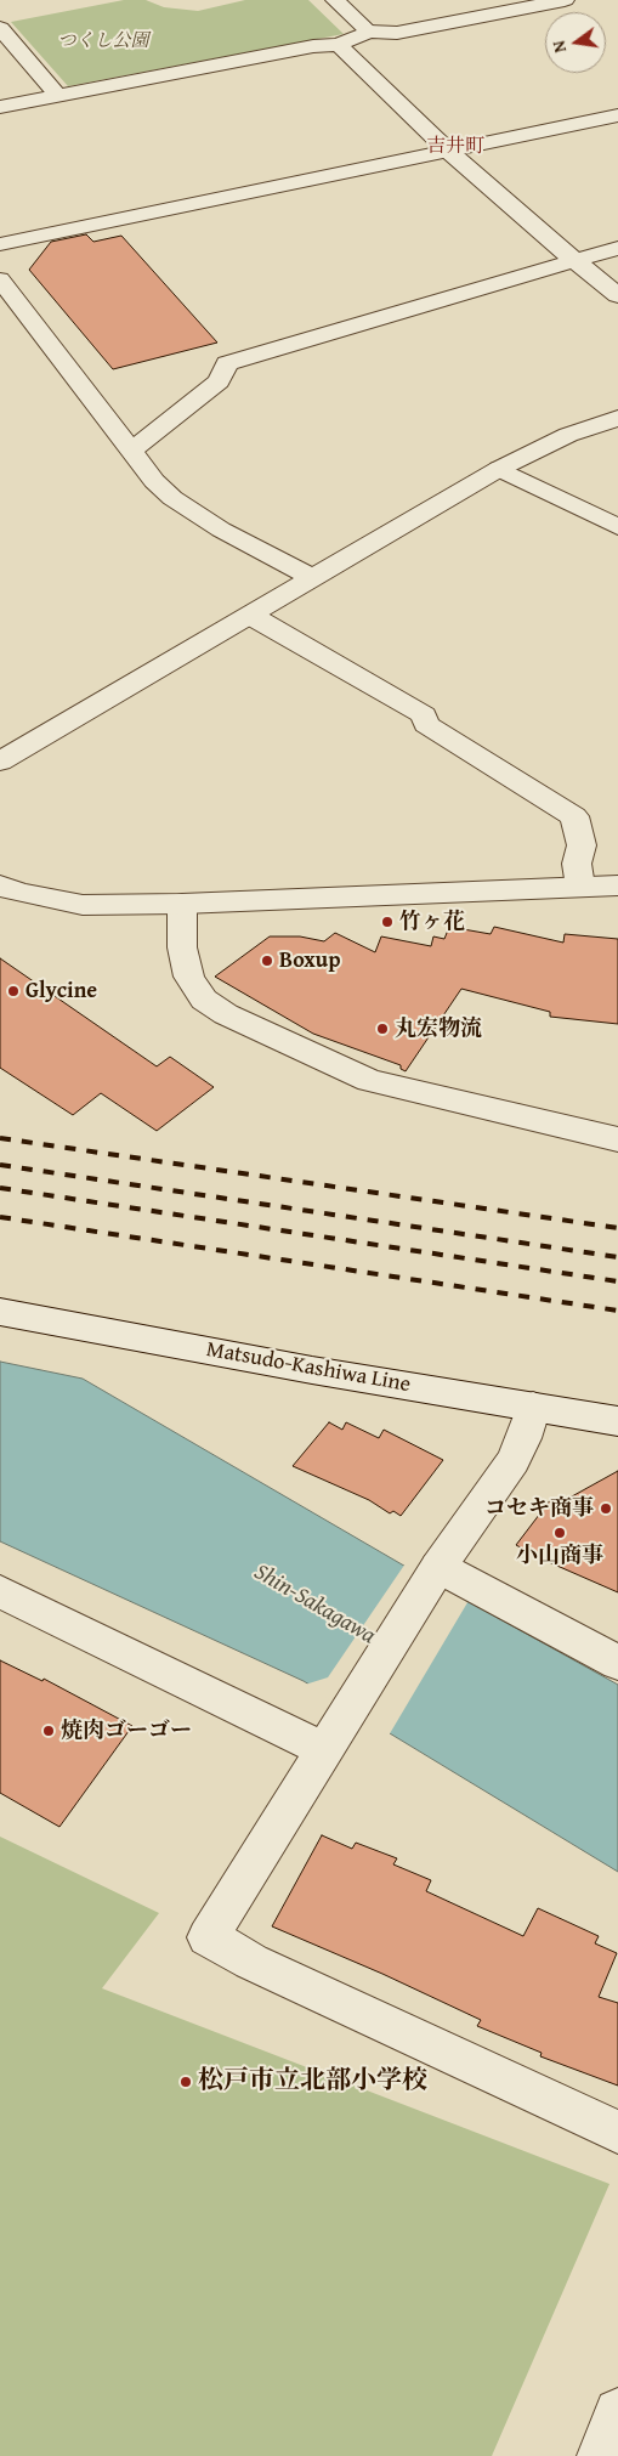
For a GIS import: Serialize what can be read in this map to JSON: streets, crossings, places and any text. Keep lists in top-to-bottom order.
{
  "streets": {
    "street": ["Matsudo-Kashiwa Line"]
  },
  "districts": ["吉井町"],
  "water": ["Shin-Sakagawa"],
  "parks": ["つくし公園"],
  "places": [
    "竹ヶ花",
    "Boxup",
    "Glycine",
    "丸宏物流",
    "コセキ商事",
    "小山商事",
    "焼肉ゴーゴー",
    "松戸市立北部小学校"
  ],
  "north": "left"
}
